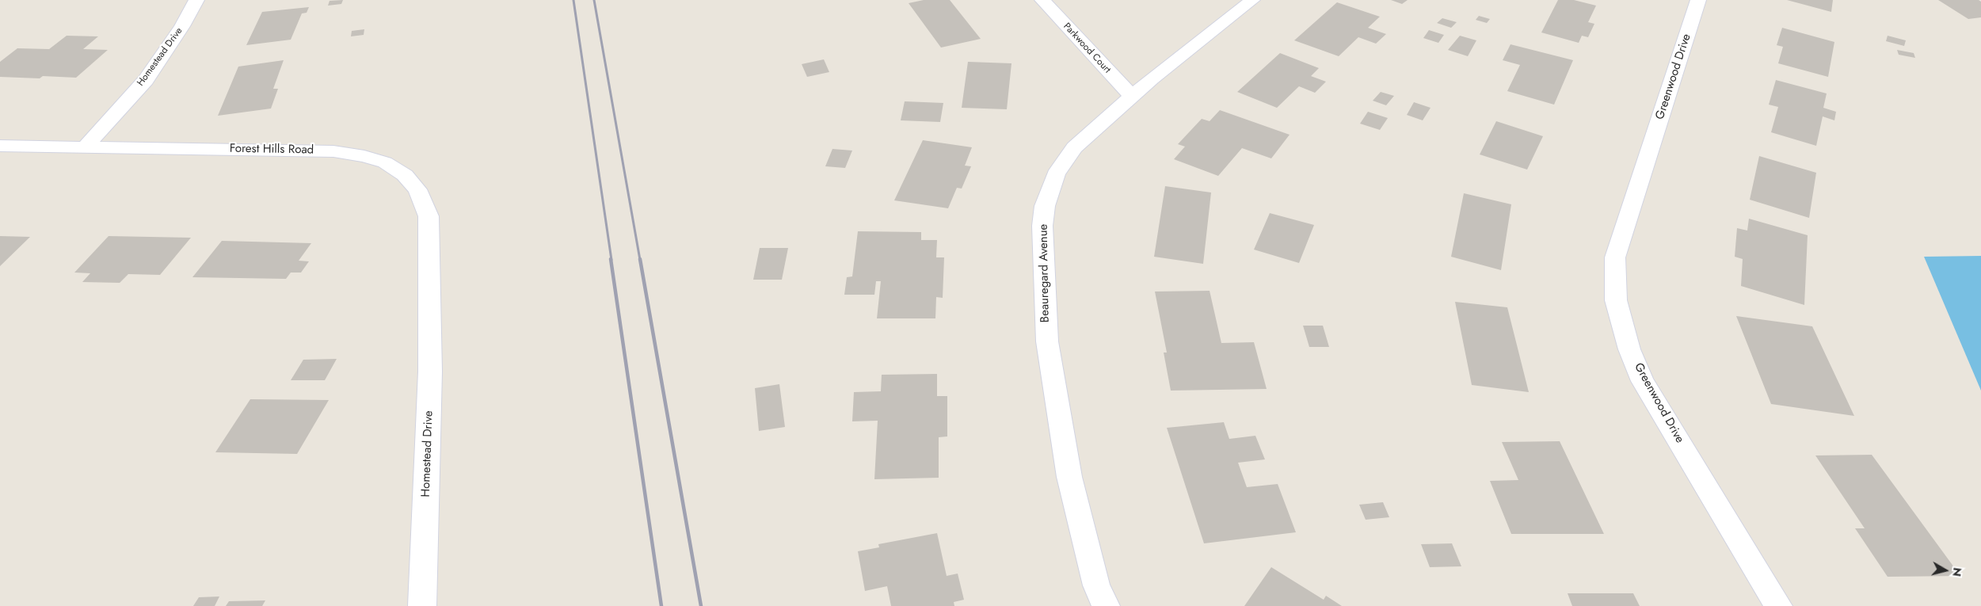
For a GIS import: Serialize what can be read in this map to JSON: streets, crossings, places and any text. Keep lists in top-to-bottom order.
{
  "streets": {
    "street": [
      "Parkwood Court",
      "Homestead Drive",
      "Greenwood Drive",
      "Forest Hills Road",
      "Beauregard Avenue"
    ]
  },
  "crossings": [
    ["Parkwood Court", "Beauregard Avenue"],
    ["Homestead Drive", "Forest Hills Road"]
  ],
  "north": "right"
}
